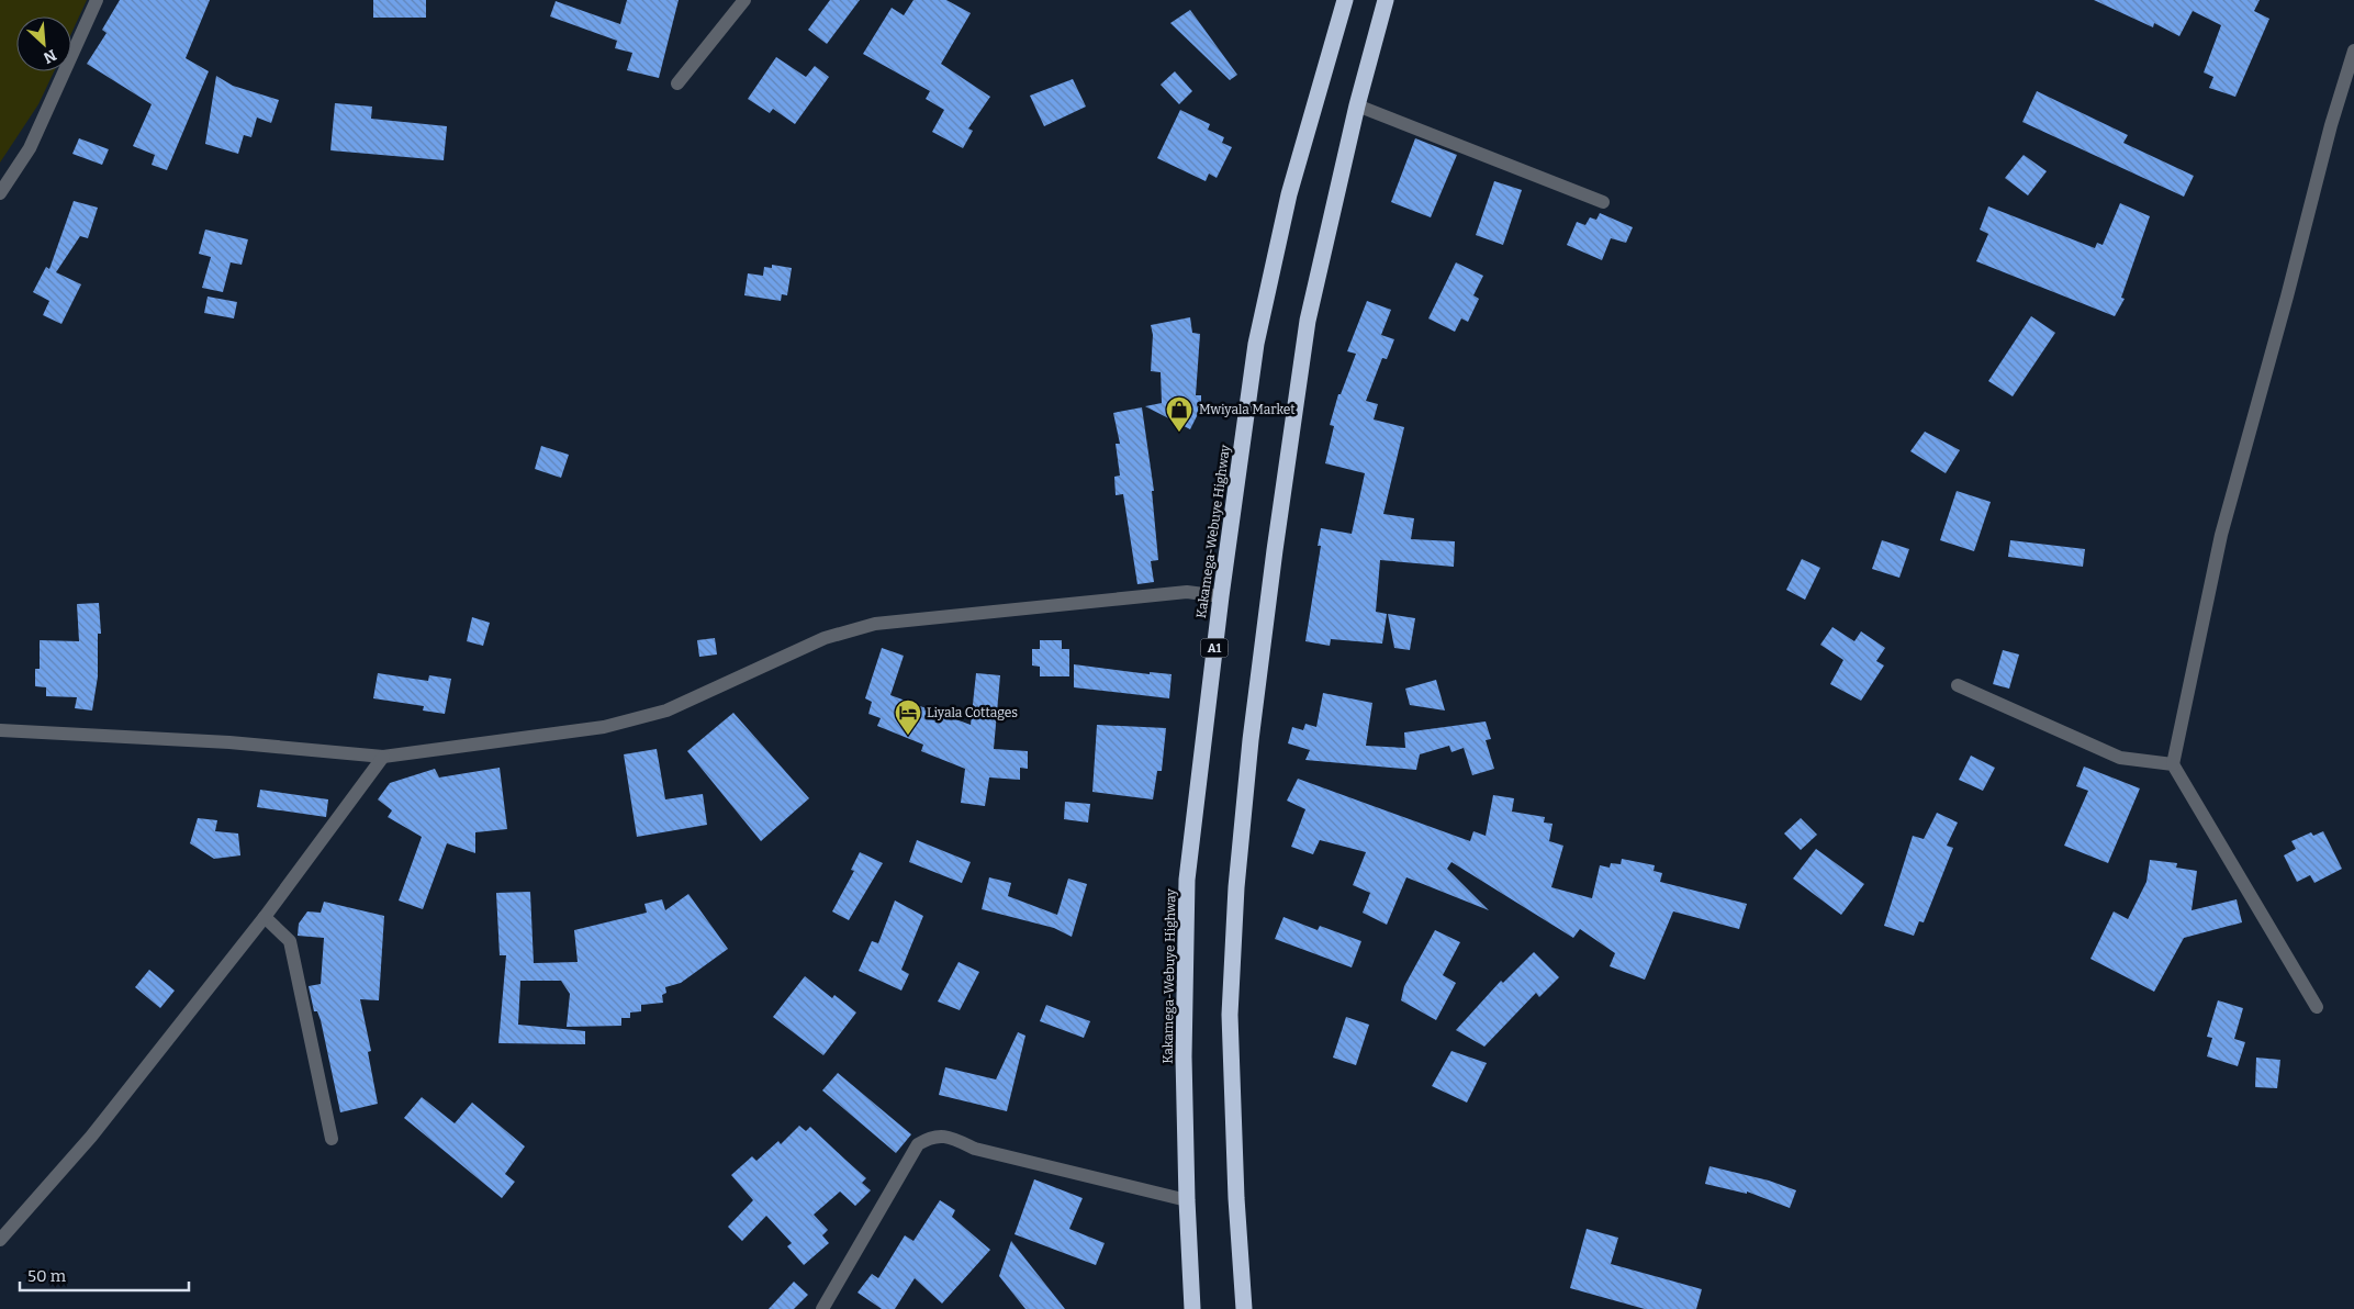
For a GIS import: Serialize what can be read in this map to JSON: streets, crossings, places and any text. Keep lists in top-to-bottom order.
{
  "streets": {
    "highway": ["Kakamega-Webuye Highway", "A1"]
  },
  "places": {
    "shop": ["Mwiyala Market"],
    "hotel": ["Liyala Cottages"]
  },
  "scale_bar": "50 m",
  "north": "bottom right"
}
